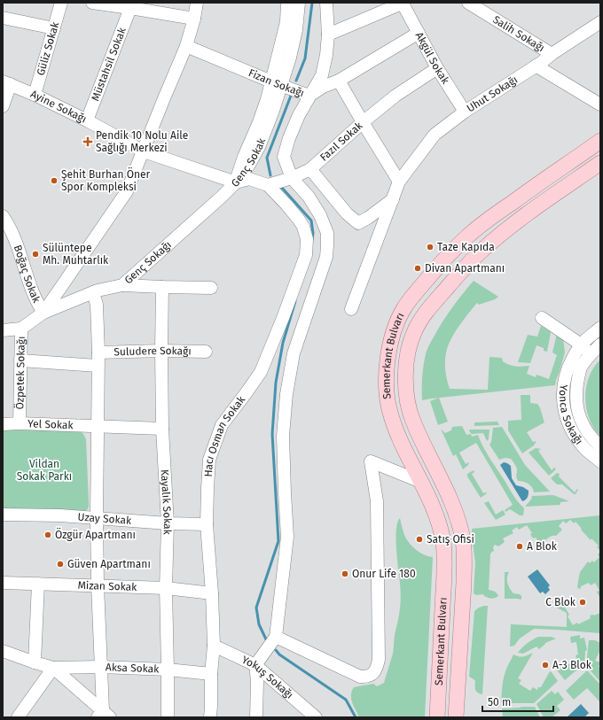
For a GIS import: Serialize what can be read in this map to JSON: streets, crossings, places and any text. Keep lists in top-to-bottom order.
{
  "streets": {
    "main road": ["Semerkant Bulvarı"],
    "street": [
      "Salih Sokağı",
      "Güliz Sokak",
      "Akgül Sokak",
      "Müstahsil Sokak",
      "Fizan Sokağı",
      "Uhut Sokağı",
      "Ayine Sokağı",
      "Fazıl Sokak",
      "Genç Sokak",
      "Genç Sokağı",
      "Boğaç Sokak",
      "Suludere Sokağı",
      "Özpetek Sokağı",
      "Yonca Sokağı",
      "Yel Sokak",
      "Hacı Osman Sokak",
      "Kayalık Sokak",
      "Uzay Sokak",
      "Mizan Sokak",
      "Aksa Sokak",
      "Yokuş Sokağı"
    ]
  },
  "crossings": [
    ["Salih Sokağı", "Uhut Sokağı"],
    ["Güliz Sokak", "Ayine Sokağı"],
    ["Akgül Sokak", "Fizan Sokağı"],
    ["Akgül Sokak", "Uhut Sokağı"],
    ["Akgül Sokak", "Fazıl Sokak"],
    ["Müstahsil Sokak", "Ayine Sokağı"],
    ["Fizan Sokağı", "Genç Sokak"],
    ["Ayine Sokağı", "Genç Sokak"],
    ["Ayine Sokağı", "Genç Sokağı"],
    ["Fazıl Sokak", "Hacı Osman Sokak"],
    ["Genç Sokak", "Genç Sokağı"],
    ["Genç Sokağı", "Boğaç Sokak"],
    ["Genç Sokağı", "Özpetek Sokağı"],
    ["Boğaç Sokak", "Özpetek Sokağı"],
    ["Suludere Sokağı", "Kayalık Sokak"],
    ["Özpetek Sokağı", "Yel Sokak"],
    ["Yel Sokak", "Kayalık Sokak"],
    ["Hacı Osman Sokak", "Uzay Sokak"],
    ["Hacı Osman Sokak", "Mizan Sokak"],
    ["Hacı Osman Sokak", "Aksa Sokak"],
    ["Hacı Osman Sokak", "Yokuş Sokağı"],
    ["Kayalık Sokak", "Uzay Sokak"],
    ["Kayalık Sokak", "Mizan Sokak"],
    ["Kayalık Sokak", "Aksa Sokak"]
  ],
  "parks": ["Vildan Sokak Parkı"],
  "places": {
    "health": ["Pendik 10 Nolu Aile Sağlığı Merkezi"],
    "other": [
      "Şehit Burhan Öner Spor Kompleksi",
      "Taze Kapıda",
      "Sülüntepe Mh. Muhtarlık",
      "Divan Apartmanı",
      "Özgür Apartmanı",
      "Satış Ofisi",
      "A Blok",
      "Güven Apartmanı",
      "Onur Life 180",
      "C Blok",
      "A-3 Blok"
    ]
  },
  "scale_bar": "50 m"
}
